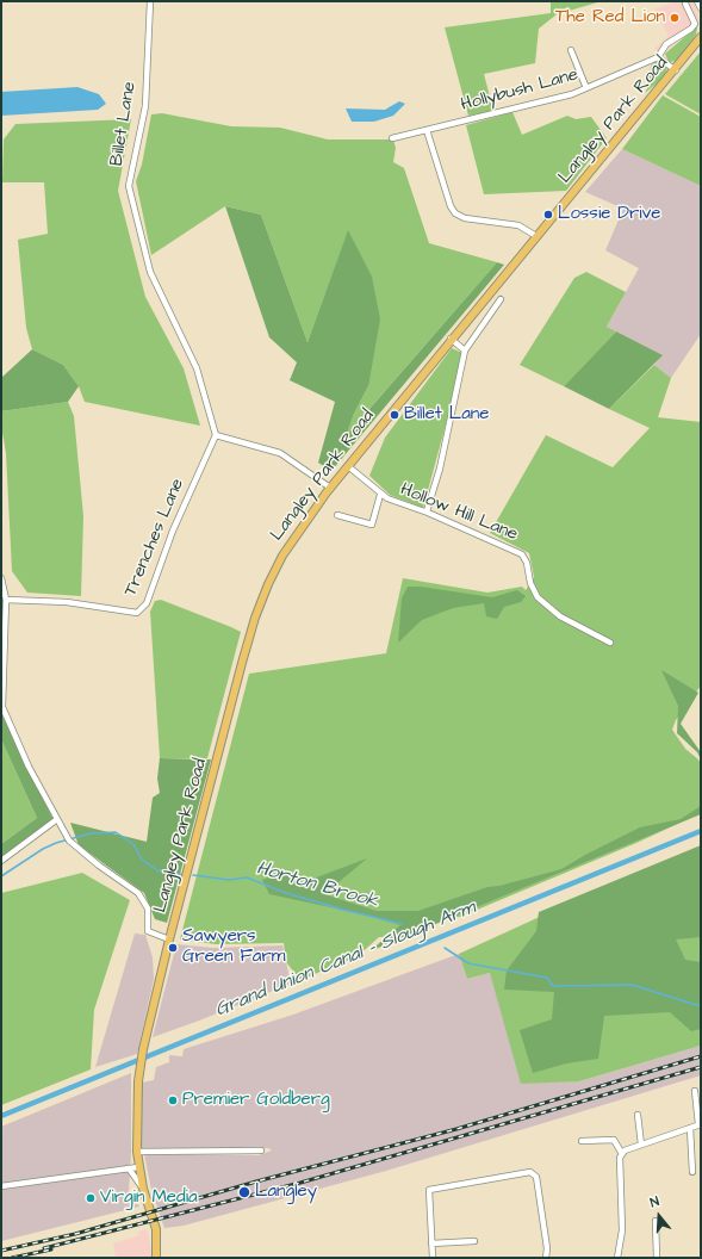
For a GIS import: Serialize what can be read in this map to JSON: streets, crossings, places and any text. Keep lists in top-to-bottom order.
{
  "streets": {
    "main road": ["Langley Park Road"],
    "street": [
      "Hollybush Lane",
      "Billet Lane",
      "Hollow Hill Lane",
      "Trenches Lane"
    ]
  },
  "crossings": [
    ["Langley Park Road", "Hollow Hill Lane"],
    ["Billet Lane", "Trenches Lane"]
  ],
  "water": ["Horton Brook", "Grand Union Canal - Slough Arm"],
  "places": [
    "The Red Lion",
    "Lossie Drive",
    "Billet Lane",
    "Sawyers Green Farm",
    "Premier Goldberg",
    "Langley",
    "Virgin Media"
  ],
  "north": "top"
}
